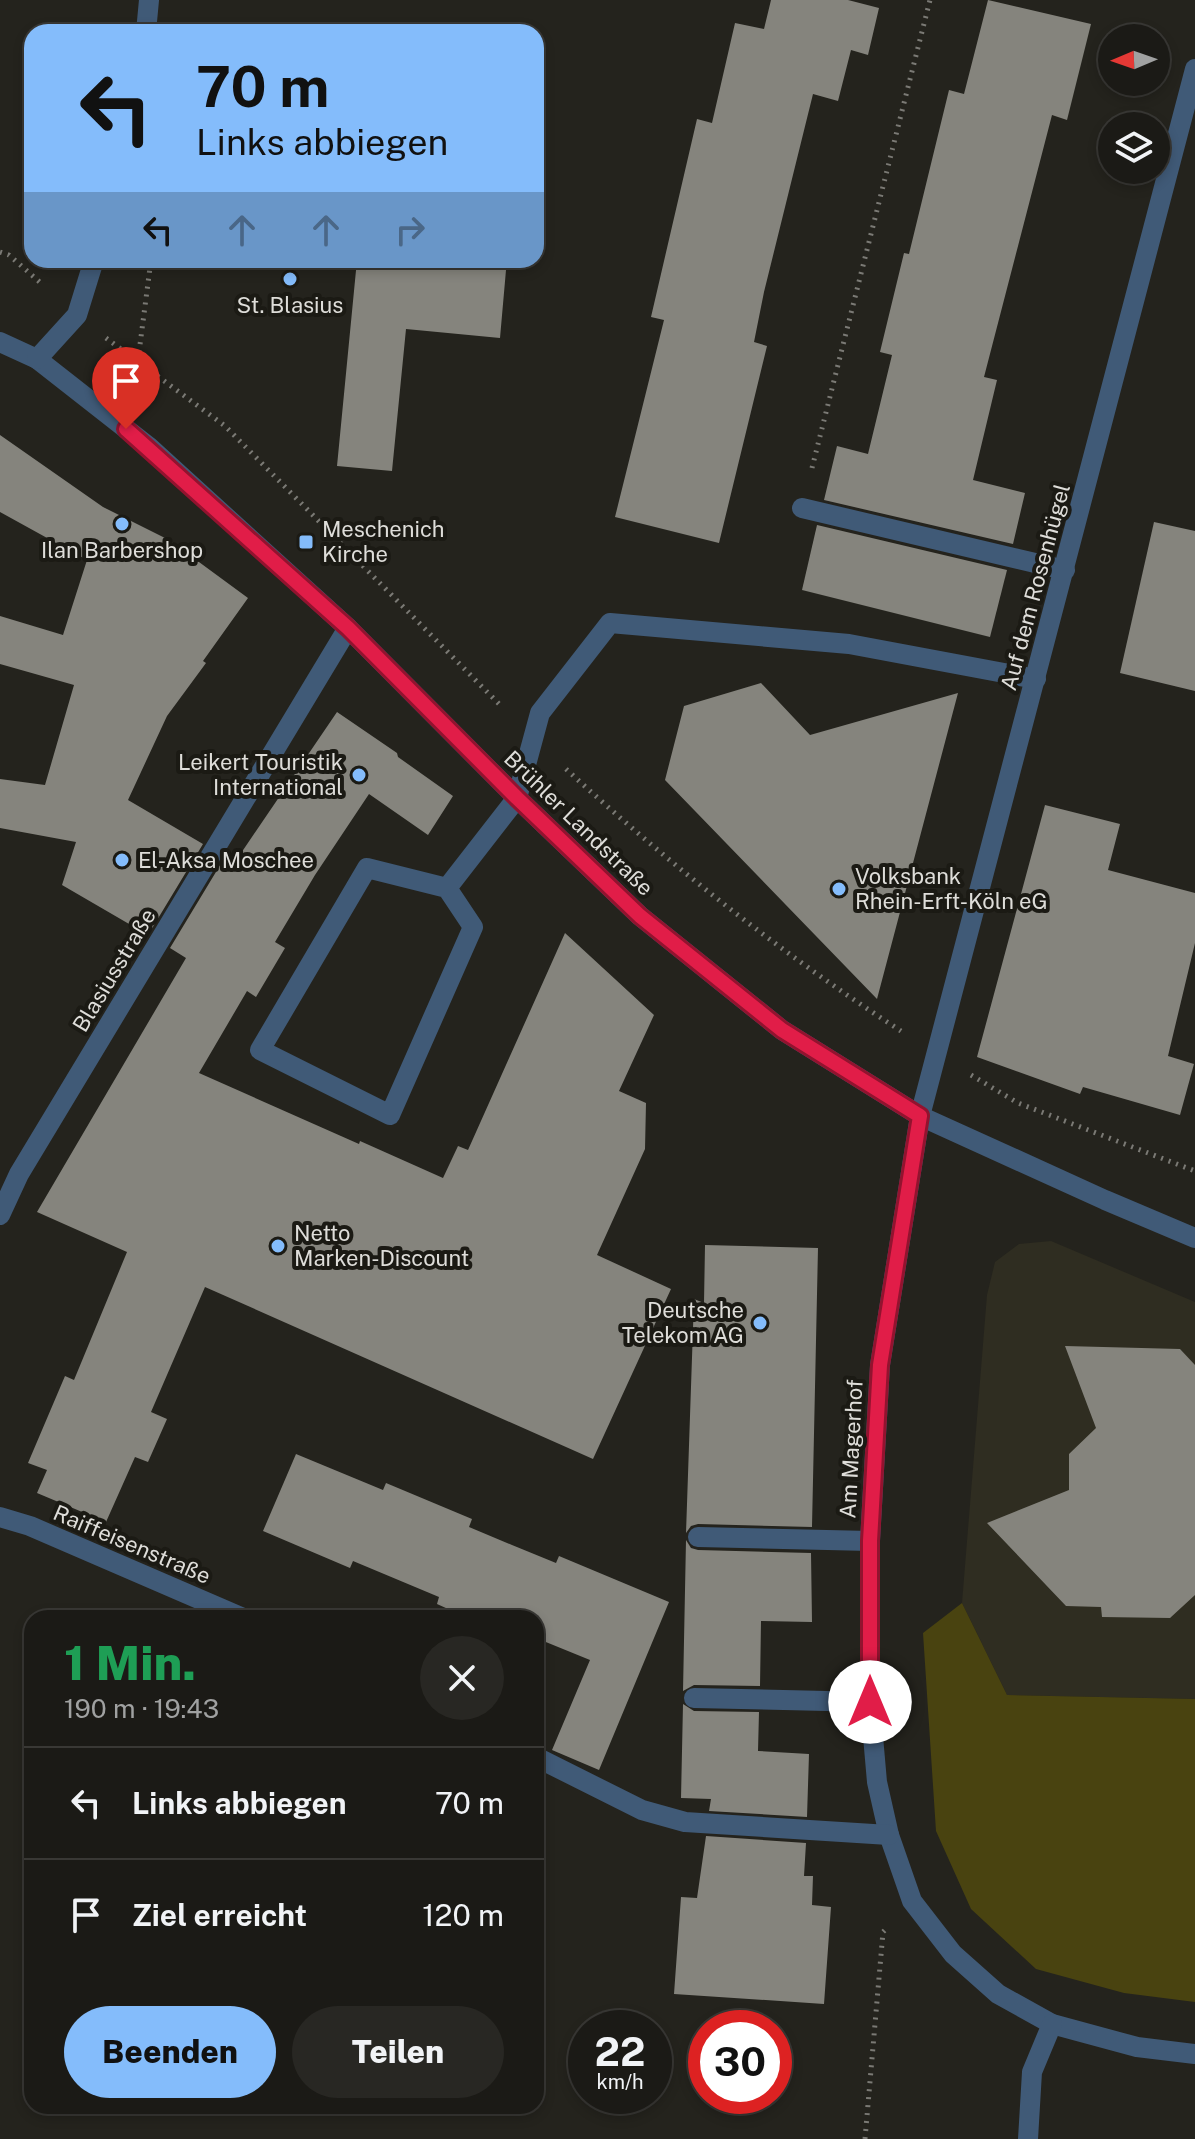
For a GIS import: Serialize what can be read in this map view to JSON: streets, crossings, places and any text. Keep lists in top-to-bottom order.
{
  "streets": {
    "street": [
      "Auf dem Rosenhügel",
      "Brühler Landstraße",
      "Blasiusstraße",
      "Am Magerhof",
      "Raiffeisenstraße"
    ]
  },
  "crossings": [
    ["Auf dem Rosenhügel", "Brühler Landstraße"],
    ["Auf dem Rosenhügel", "Am Magerhof"],
    ["Brühler Landstraße", "Blasiusstraße"],
    ["Brühler Landstraße", "Am Magerhof"]
  ],
  "places": {
    "other": [
      "St. Blasius",
      "Ilan Barbershop",
      "Leikert Touristik International",
      "El-Aksa Moschee",
      "Volksbank Rhein-Erft-Köln eG",
      "Netto Marken-Discount",
      "Deutsche Telekom AG"
    ],
    "transit": ["Meschenich Kirche"]
  },
  "north": "left",
  "page": {
    "turn": ["70 m", "Links abbiegen"],
    "heading": ["1 Min.", "190 m · 19:43"],
    "list": [
      {
        "name": "Links abbiegen",
        "value": "70 m"
      },
      {
        "name": "Ziel erreicht",
        "value": "120 m"
      }
    ],
    "buttons": ["Beenden", "Teilen"],
    "speed": "22 km/h",
    "limit": "30"
  }
}
